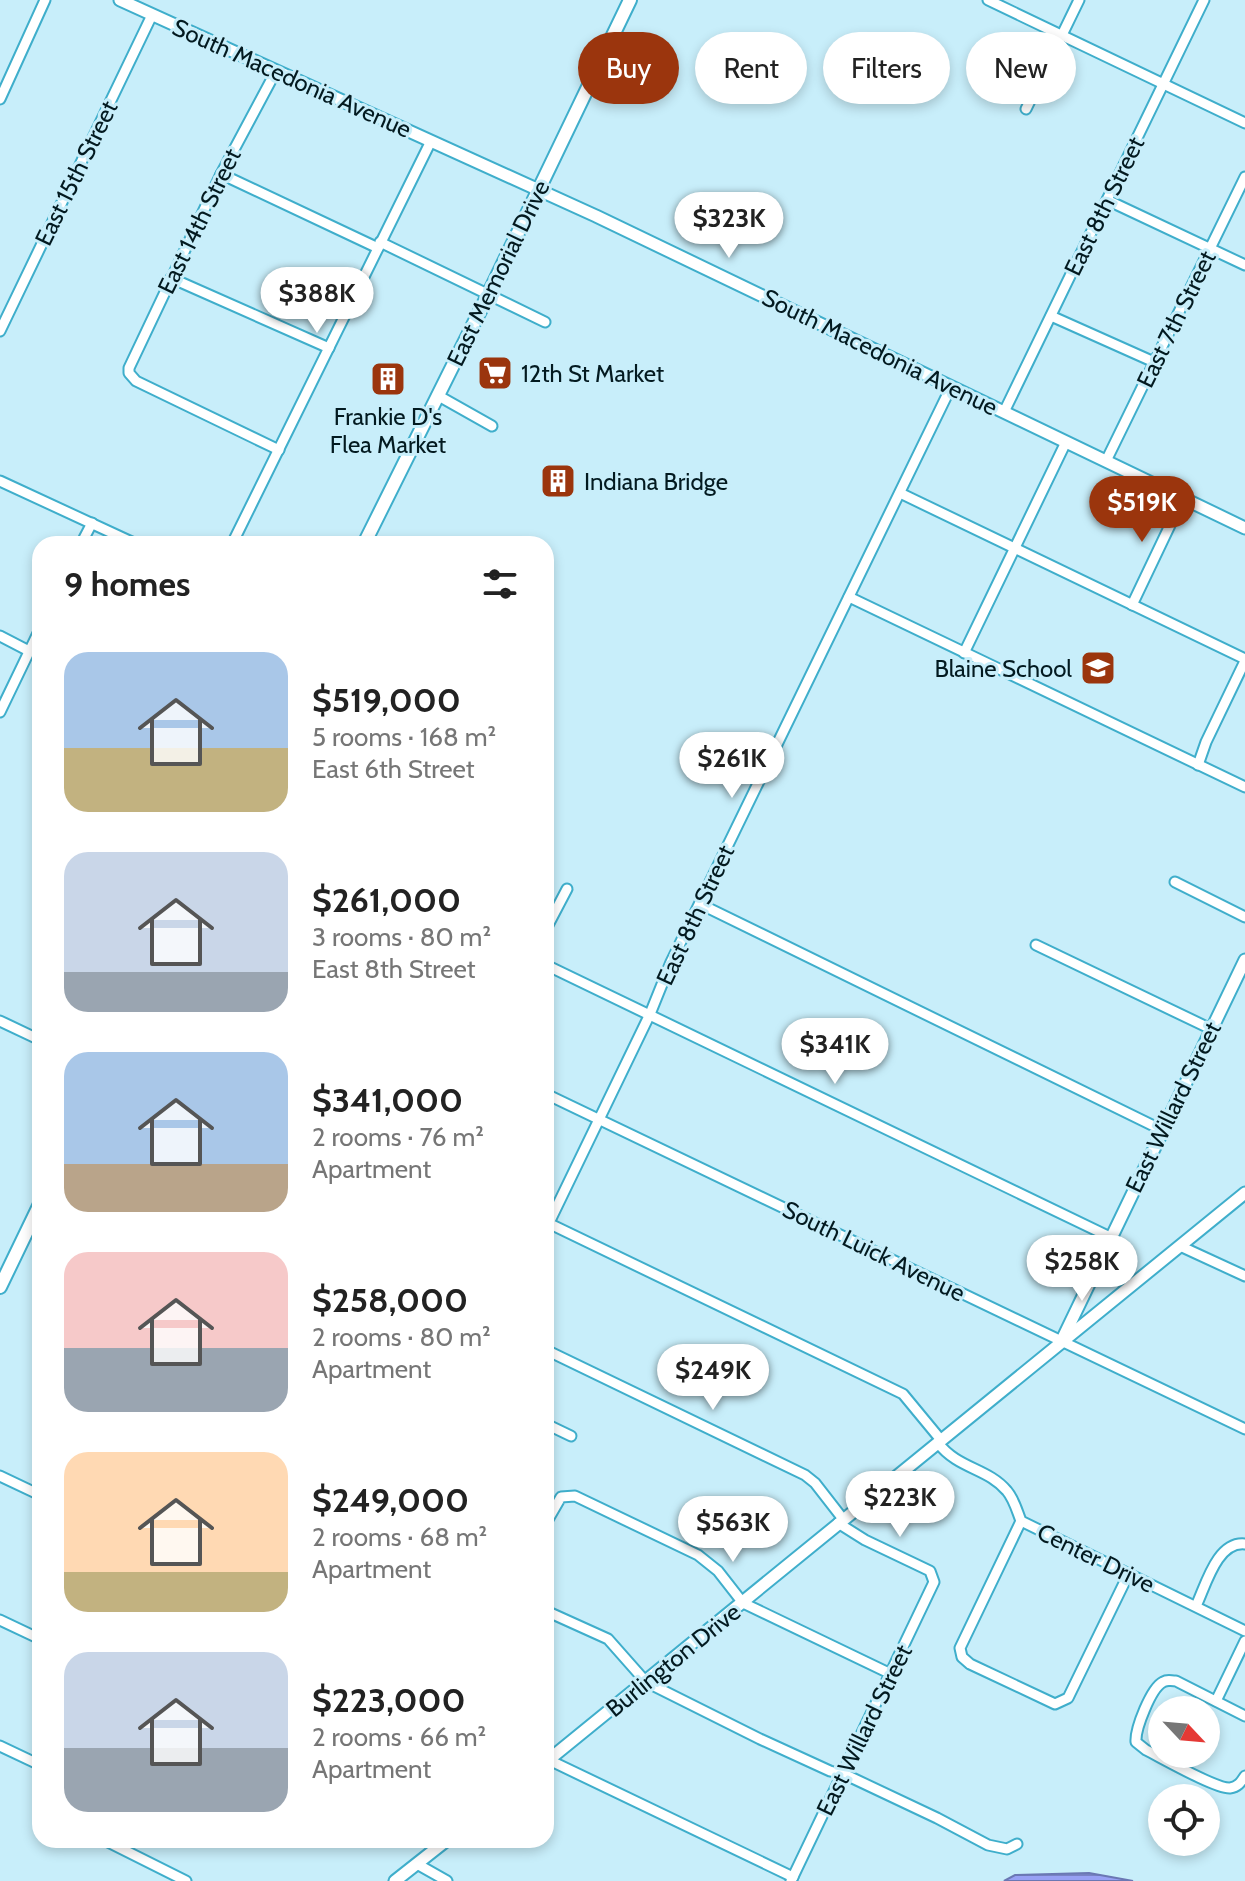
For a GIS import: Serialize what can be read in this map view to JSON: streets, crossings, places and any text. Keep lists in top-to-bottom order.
{
  "streets": {
    "main road": ["East Memorial Drive"],
    "street": [
      "South Macedonia Avenue",
      "East 15th Street",
      "East 8th Street",
      "East 14th Street",
      "East 7th Street",
      "East Willard Street",
      "South Luick Avenue",
      "Center Drive",
      "Burlington Drive"
    ]
  },
  "crossings": [
    ["South Macedonia Avenue", "East 15th Street"],
    ["South Macedonia Avenue", "East 8th Street"],
    ["South Macedonia Avenue", "East 14th Street"],
    ["South Macedonia Avenue", "East Memorial Drive"],
    ["South Macedonia Avenue", "East 7th Street"],
    ["East 8th Street", "South Luick Avenue"],
    ["East Willard Street", "South Luick Avenue"],
    ["East Willard Street", "Burlington Drive"],
    ["South Luick Avenue", "Burlington Drive"],
    ["Center Drive", "Burlington Drive"]
  ],
  "places": {
    "supermarket": ["12th St Market"],
    "building": ["Frankie D's Flea Market", "Indiana Bridge"],
    "school or university": ["Blaine School"]
  },
  "north": "bottom right",
  "page": {
    "chip": [
      "Buy",
      "Rent",
      "Filters",
      "New"
    ],
    "price": [
      "$323K",
      "$388K",
      "$519K",
      "$261K",
      "$341K",
      "$258K",
      "$249K",
      "$223K",
      "$563K"
    ],
    "heading": "9 homes",
    "list": [
      {
        "name": "$519,000",
        "note": "5 rooms · 168 m² · East 6th Street"
      },
      {
        "name": "$261,000",
        "note": "3 rooms · 80 m² · East 8th Street"
      },
      {
        "name": "$341,000",
        "note": "2 rooms · 76 m² · Apartment"
      },
      {
        "name": "$258,000",
        "note": "2 rooms · 80 m² · Apartment"
      },
      {
        "name": "$249,000",
        "note": "2 rooms · 68 m² · Apartment"
      },
      {
        "name": "$223,000",
        "note": "2 rooms · 66 m² · Apartment"
      }
    ]
  }
}
